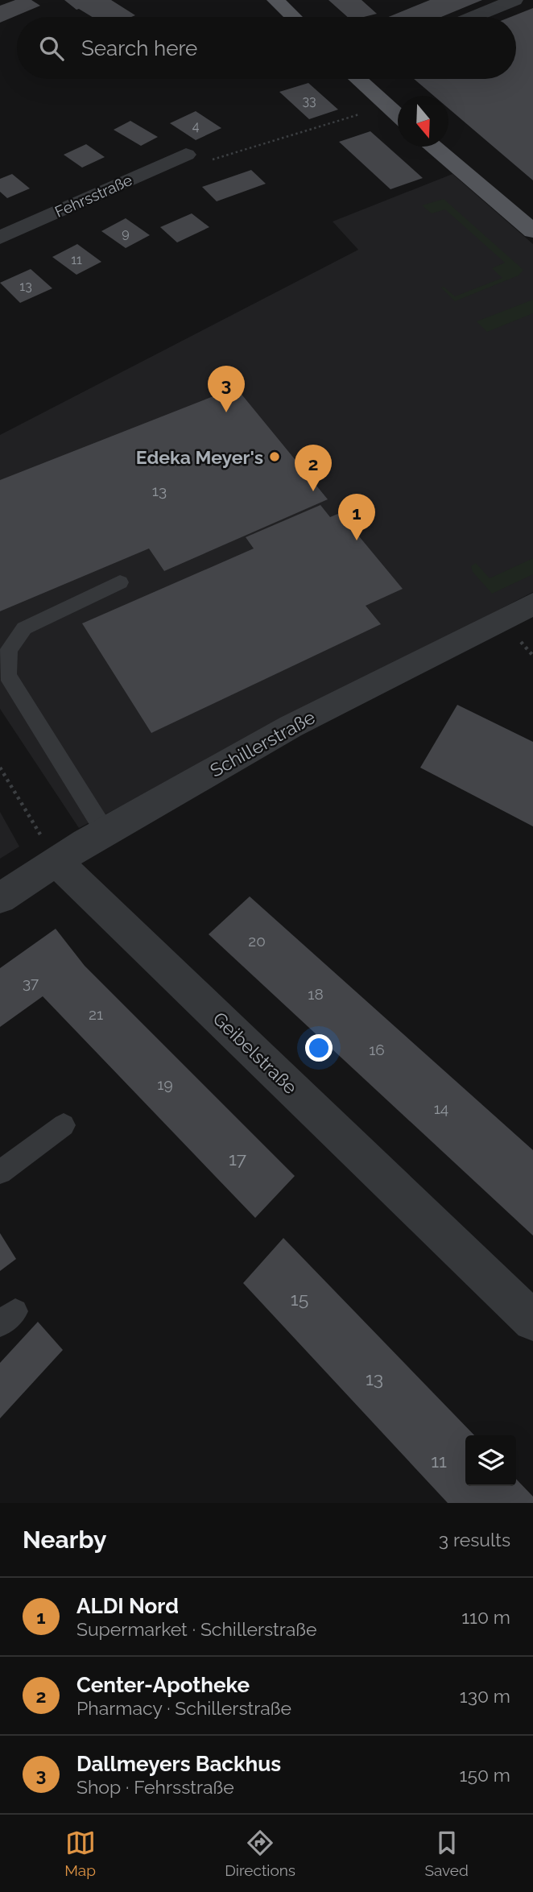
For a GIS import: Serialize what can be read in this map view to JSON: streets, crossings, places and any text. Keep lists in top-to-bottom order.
{
  "streets": {
    "street": ["Fehrsstraße", "Schillerstraße", "Geibelstraße"]
  },
  "crossings": [
    ["Schillerstraße", "Geibelstraße"]
  ],
  "places": ["Edeka Meyer's"],
  "house_numbers": [
    "33",
    "4",
    "9",
    "11",
    "13",
    "13",
    "20",
    "37",
    "18",
    "21",
    "16",
    "19",
    "14",
    "17",
    "15",
    "13",
    "11"
  ],
  "north": "bottom",
  "page": {
    "search": "Search here",
    "pins": ["3", "2", "1"],
    "heading": ["Nearby", "3 results"],
    "list": [
      {
        "mark": "1",
        "name": "ALDI Nord",
        "note": "Supermarket · Schillerstraße",
        "value": "110 m"
      },
      {
        "mark": "2",
        "name": "Center-Apotheke",
        "note": "Pharmacy · Schillerstraße",
        "value": "130 m"
      },
      {
        "mark": "3",
        "name": "Dallmeyers Backhus",
        "note": "Shop · Fehrsstraße",
        "value": "150 m"
      }
    ],
    "nav": ["Map", "Directions", "Saved"]
  }
}
